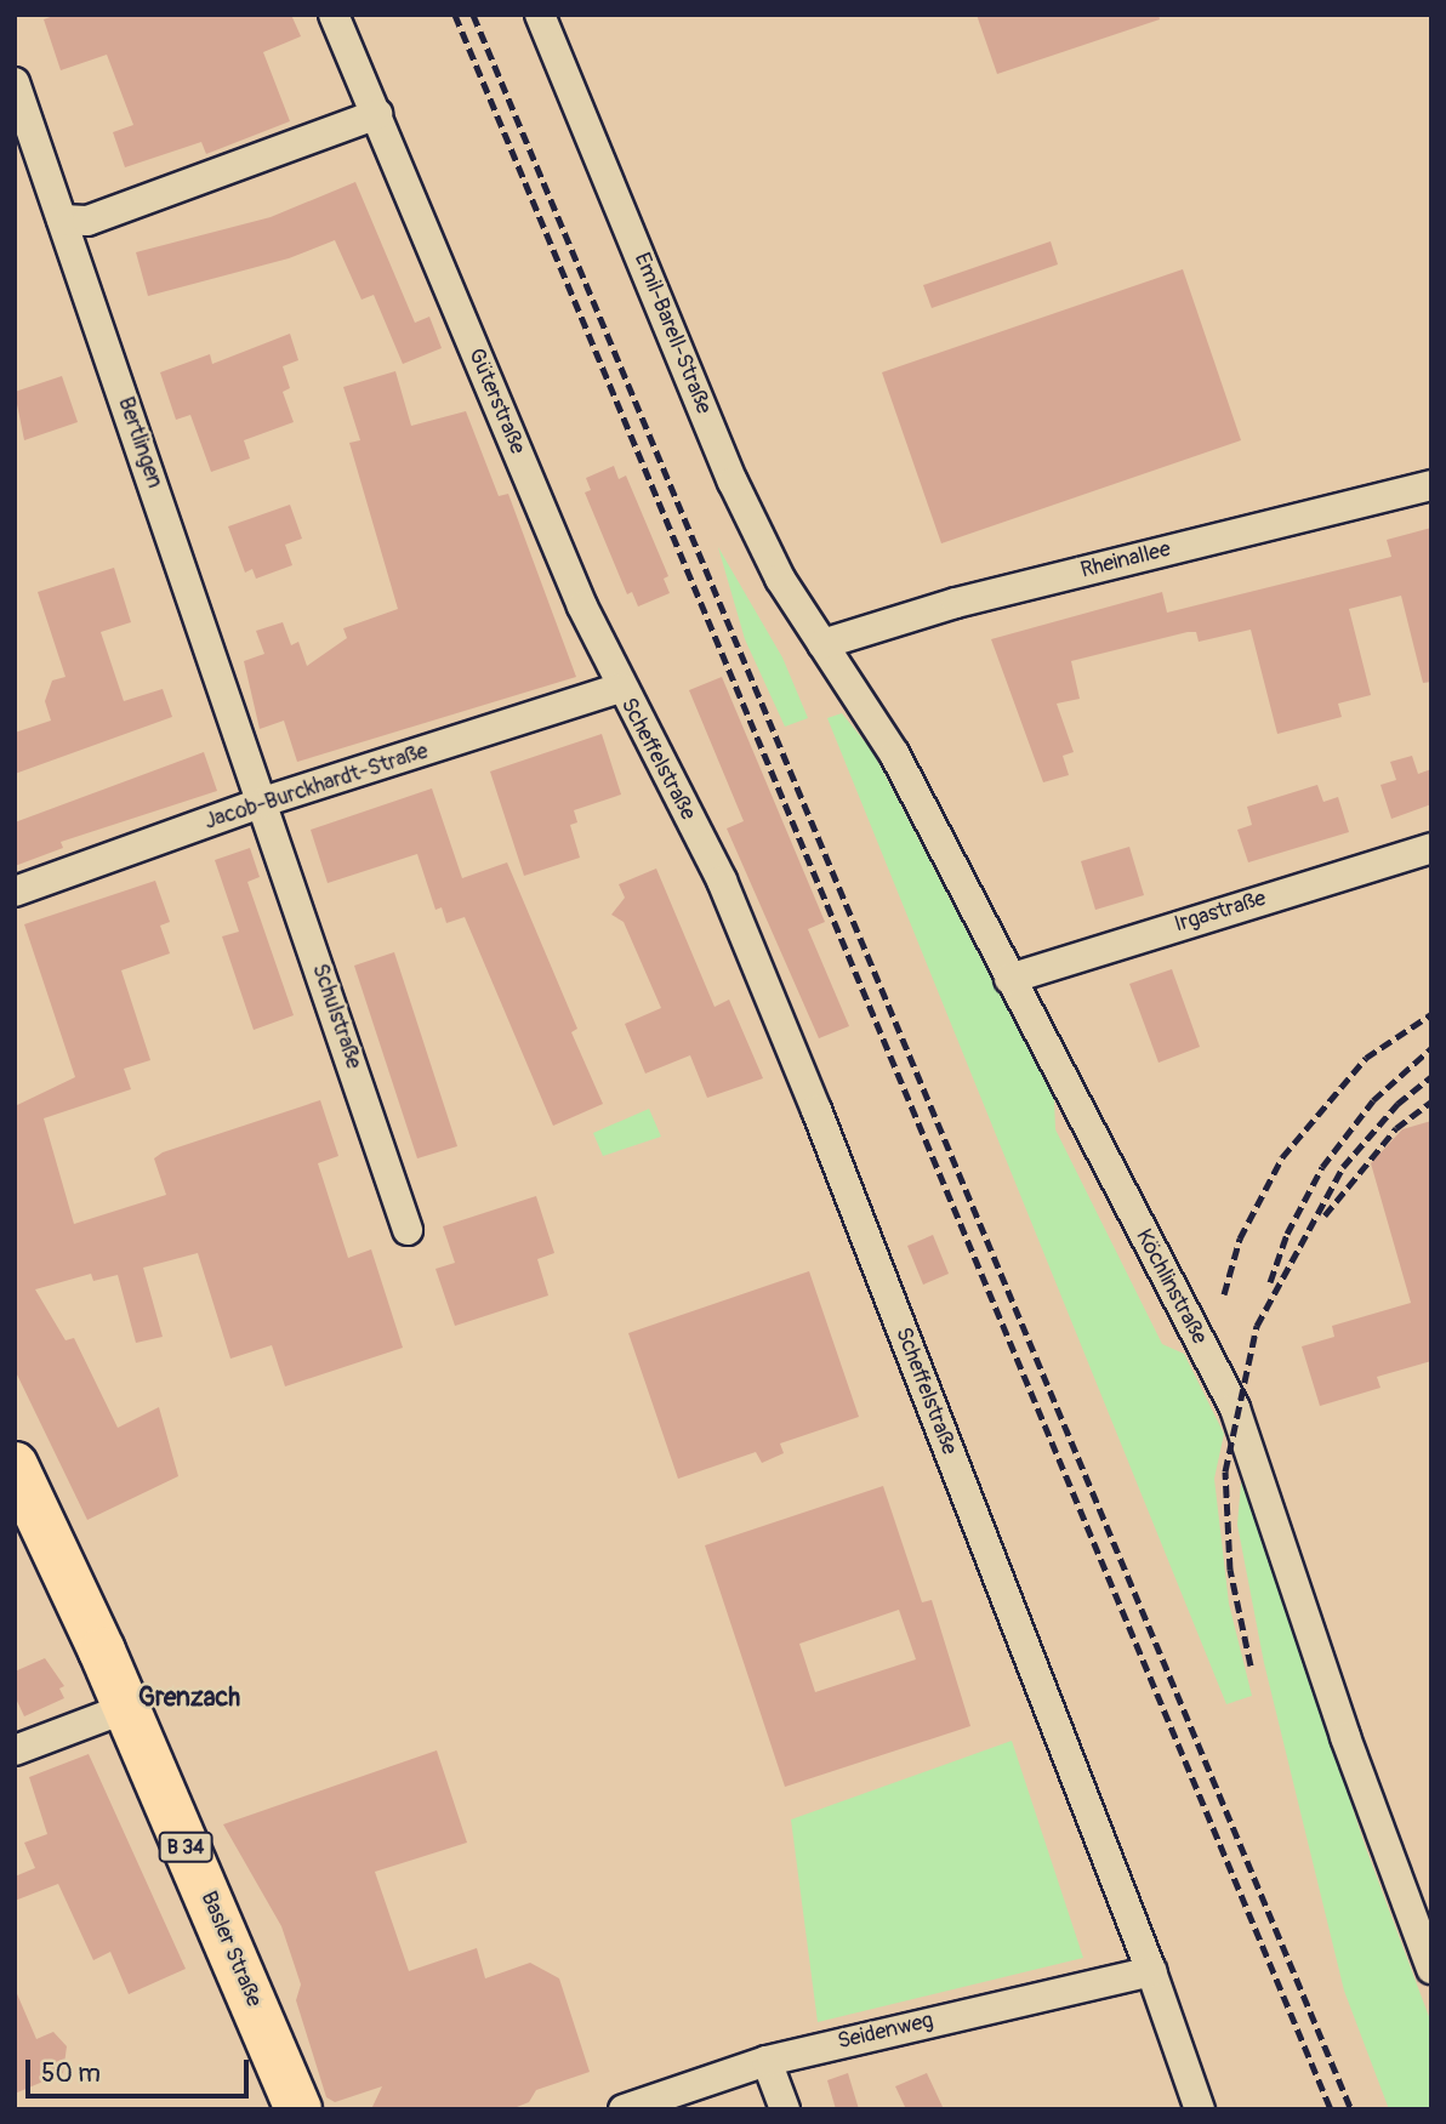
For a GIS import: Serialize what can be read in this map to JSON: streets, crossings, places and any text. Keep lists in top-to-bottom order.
{
  "streets": {
    "main road": ["B 34", "Basler Straße"],
    "street": [
      "Emil-Barell-Straße",
      "Güterstraße",
      "Bertlingen",
      "Rheinallee",
      "Scheffelstraße",
      "Jacob-Burckhardt-Straße",
      "Irgastraße",
      "Schulstraße",
      "Köchlinstraße",
      "Seidenweg"
    ]
  },
  "crossings": [
    ["Emil-Barell-Straße", "Rheinallee"],
    ["Emil-Barell-Straße", "Köchlinstraße"],
    ["Güterstraße", "Scheffelstraße"],
    ["Güterstraße", "Jacob-Burckhardt-Straße"],
    ["Bertlingen", "Jacob-Burckhardt-Straße"],
    ["Bertlingen", "Schulstraße"],
    ["Rheinallee", "Köchlinstraße"],
    ["Scheffelstraße", "Jacob-Burckhardt-Straße"],
    ["Scheffelstraße", "Seidenweg"],
    ["Jacob-Burckhardt-Straße", "Schulstraße"],
    ["Irgastraße", "Köchlinstraße"]
  ],
  "districts": ["Grenzach"],
  "scale_bar": "50 m"
}
